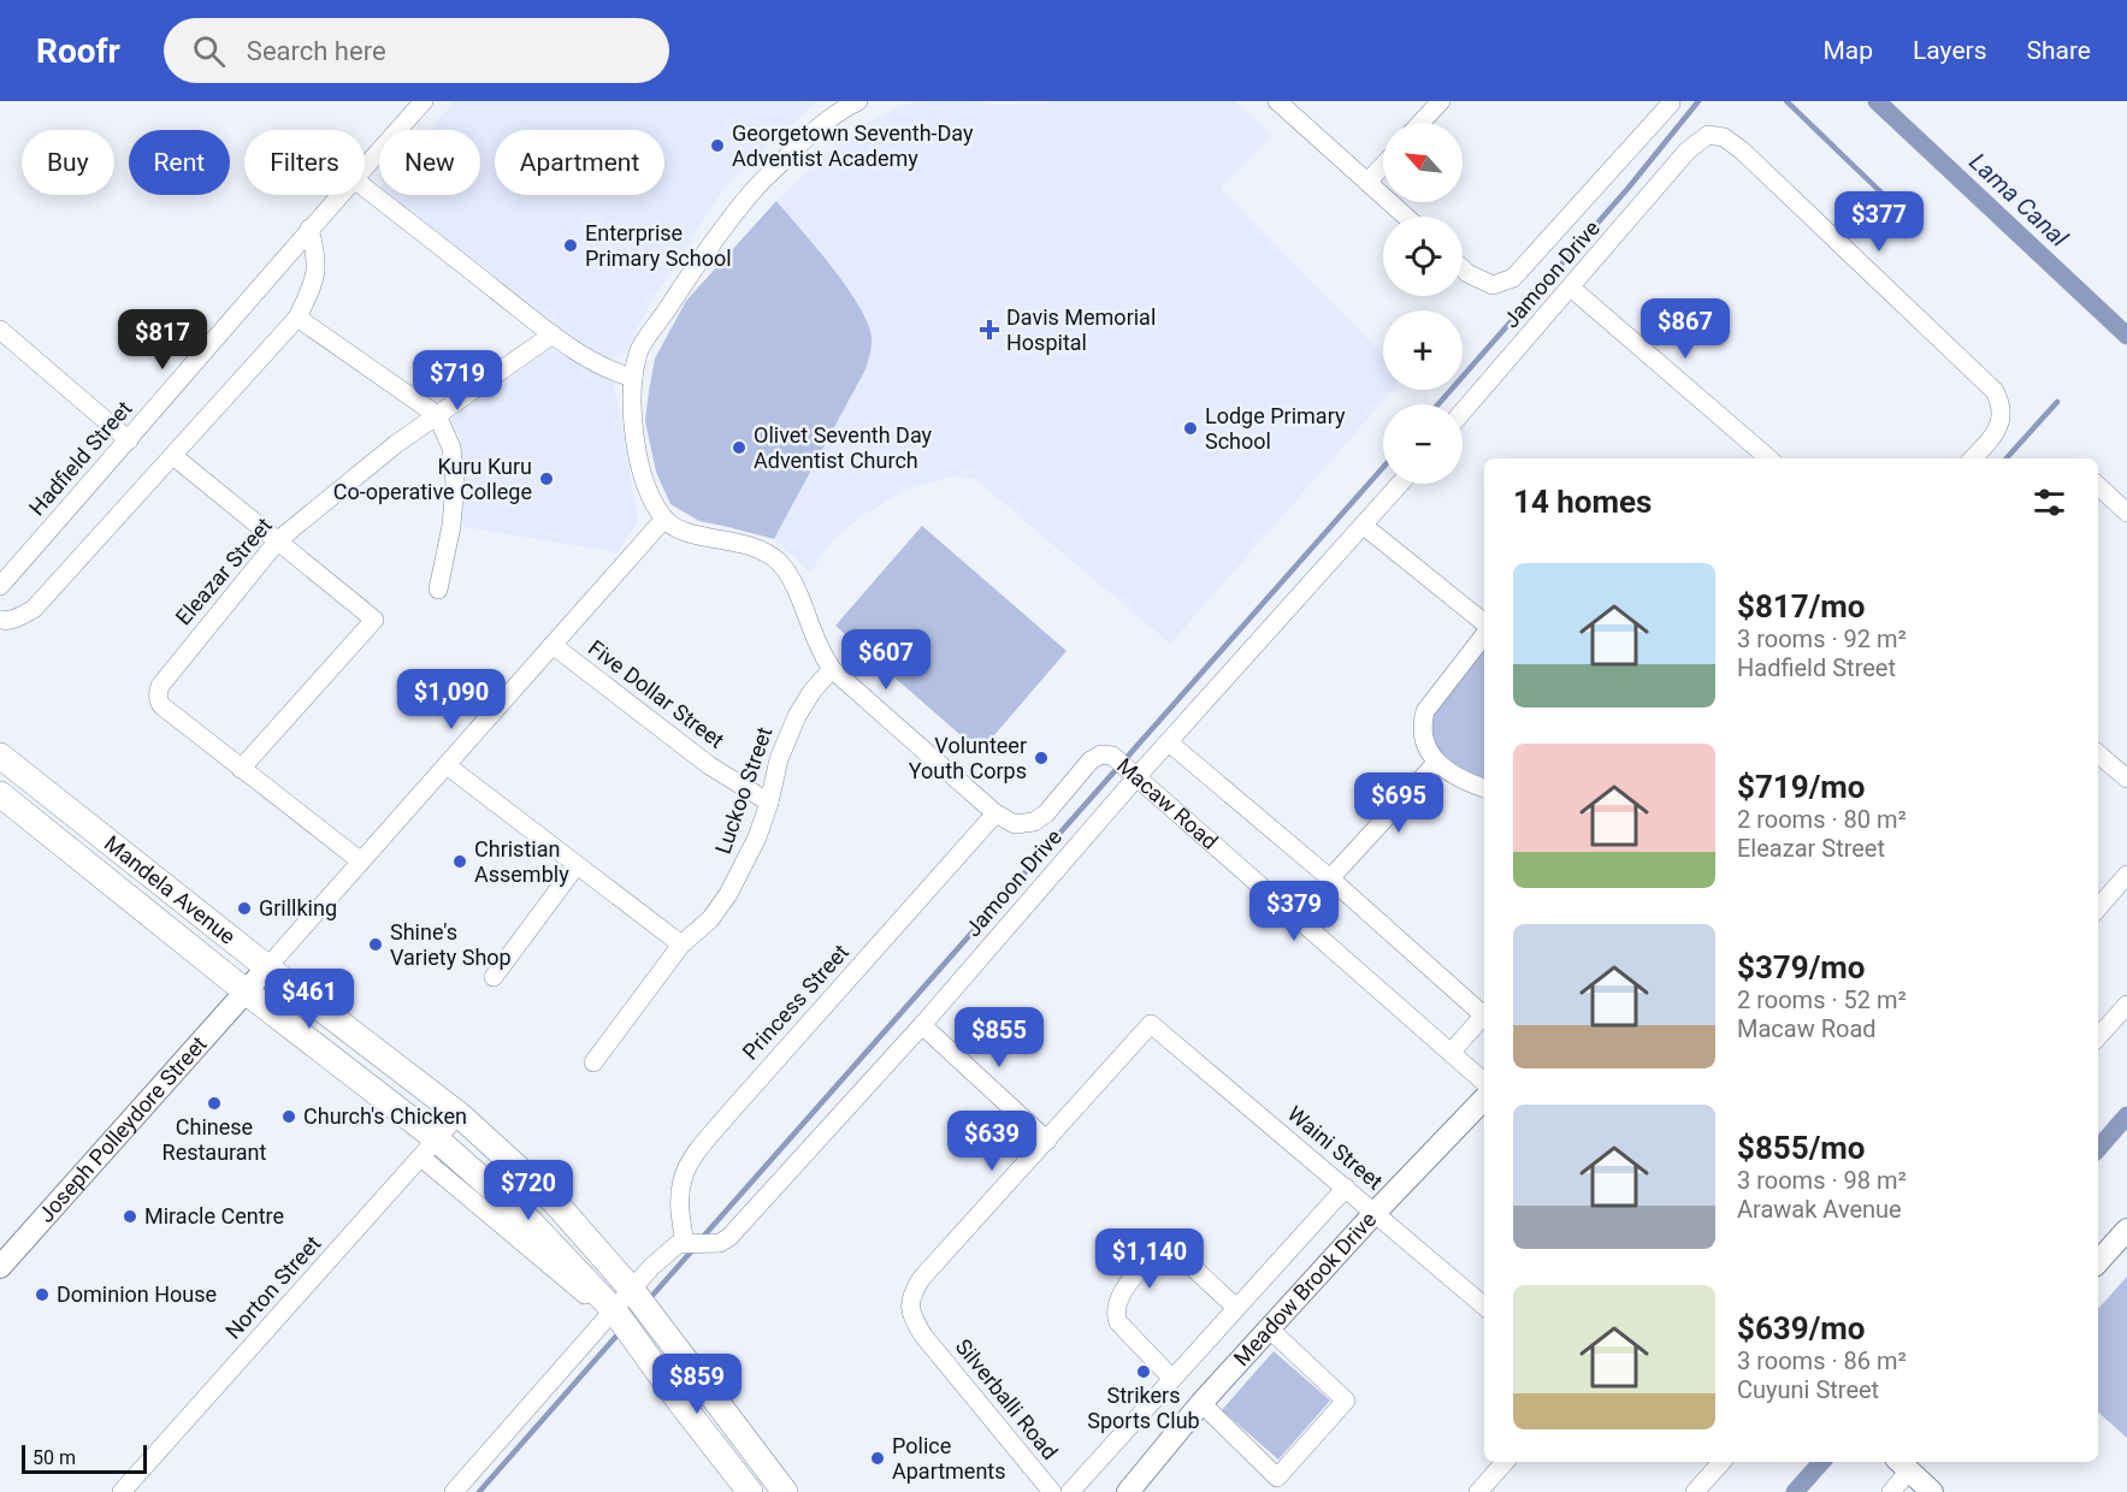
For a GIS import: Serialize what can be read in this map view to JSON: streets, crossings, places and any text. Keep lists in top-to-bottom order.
{
  "streets": {
    "main road": ["Mandela Avenue"],
    "street": [
      "Jamoon Drive",
      "Hadfield Street",
      "Eleazar Street",
      "Five Dollar Street",
      "Luckoo Street",
      "Macaw Road",
      "Princess Street",
      "Joseph Polleydore Street",
      "Waini Street",
      "Norton Street",
      "Meadow Brook Drive",
      "Silverballi Road"
    ]
  },
  "crossings": [
    ["Jamoon Drive", "Macaw Road"],
    ["Jamoon Drive", "Princess Street"],
    ["Five Dollar Street", "Luckoo Street"],
    ["Luckoo Street", "Macaw Road"],
    ["Macaw Road", "Princess Street"],
    ["Mandela Avenue", "Joseph Polleydore Street"],
    ["Mandela Avenue", "Norton Street"],
    ["Waini Street", "Meadow Brook Drive"],
    ["Waini Street", "Silverballi Road"]
  ],
  "water": ["Lama Canal"],
  "places": {
    "other": [
      "Georgetown Seventh-Day Adventist Academy",
      "Enterprise Primary School",
      "Lodge Primary School",
      "Olivet Seventh Day Adventist Church",
      "Kuru Kuru Co-operative College",
      "Volunteer Youth Corps",
      "Christian Assembly",
      "Grillking",
      "Shine's Variety Shop",
      "Chinese Restaurant",
      "Church's Chicken",
      "Miracle Centre",
      "Dominion House",
      "Strikers Sports Club",
      "Police Apartments"
    ],
    "health": ["Davis Memorial Hospital"]
  },
  "scale_bar": "50 m",
  "north": "top left",
  "page": {
    "header": "Roofr",
    "search": "Search here",
    "nav": ["Map", "Layers", "Share"],
    "map_buttons": ["+", "−"],
    "chip": [
      "Buy",
      "Rent",
      "Filters",
      "New",
      "Apartment"
    ],
    "price": [
      "$377",
      "$867",
      "$817",
      "$719",
      "$607",
      "$1,090",
      "$695",
      "$379",
      "$461",
      "$855",
      "$639",
      "$720",
      "$1,140",
      "$859"
    ],
    "heading": "14 homes",
    "list": [
      {
        "name": "$817/mo",
        "note": "3 rooms · 92 m² · Hadfield Street"
      },
      {
        "name": "$719/mo",
        "note": "2 rooms · 80 m² · Eleazar Street"
      },
      {
        "name": "$379/mo",
        "note": "2 rooms · 52 m² · Macaw Road"
      },
      {
        "name": "$855/mo",
        "note": "3 rooms · 98 m² · Arawak Avenue"
      },
      {
        "name": "$639/mo",
        "note": "3 rooms · 86 m² · Cuyuni Street"
      }
    ],
    "scale": "50 m"
  }
}
